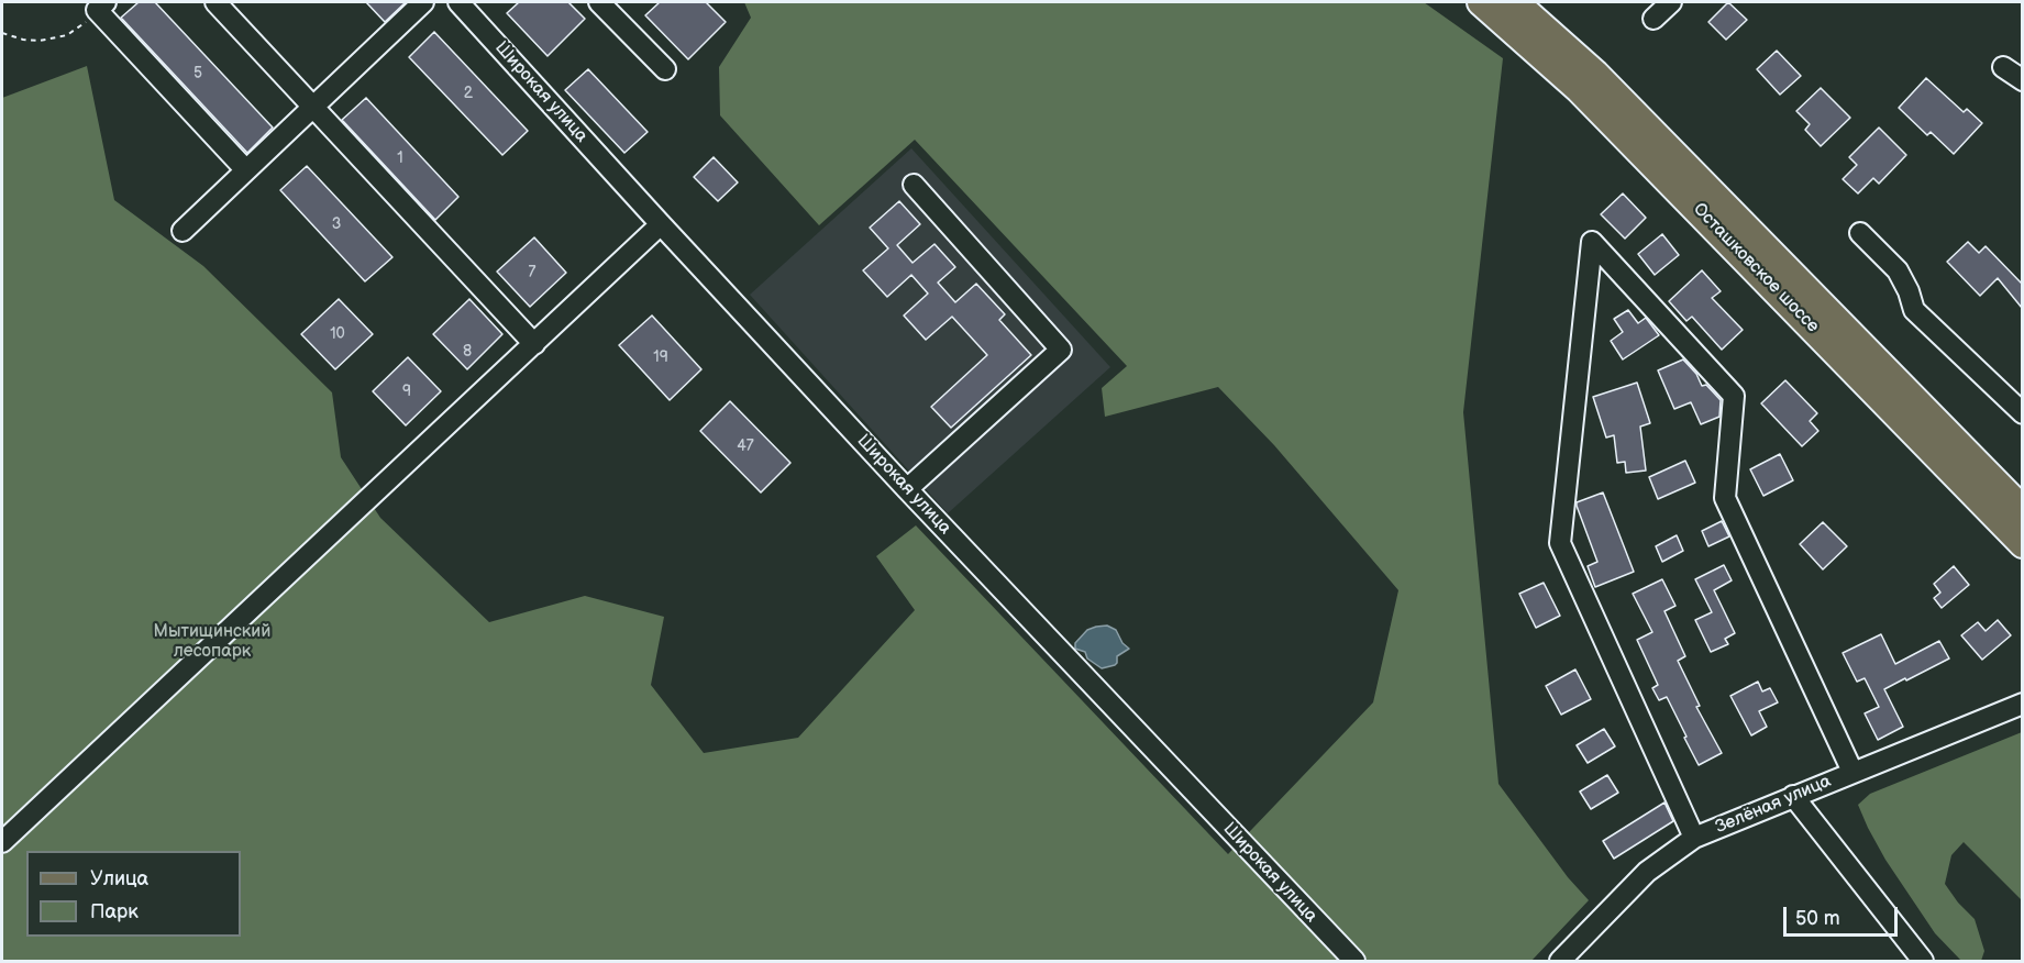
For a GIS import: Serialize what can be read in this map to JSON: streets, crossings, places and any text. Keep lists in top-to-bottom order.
{
  "streets": {
    "main road": ["Осташковское шоссе"],
    "street": ["Широкая улица", "Зелёная улица"]
  },
  "parks": ["Мытищинский лесопарк"],
  "house_numbers": [
    "5",
    "2",
    "1",
    "3",
    "7",
    "10",
    "8",
    "19",
    "9",
    "47"
  ],
  "legend": ["Улица", "Парк"],
  "scale_bar": "50 m"
}
